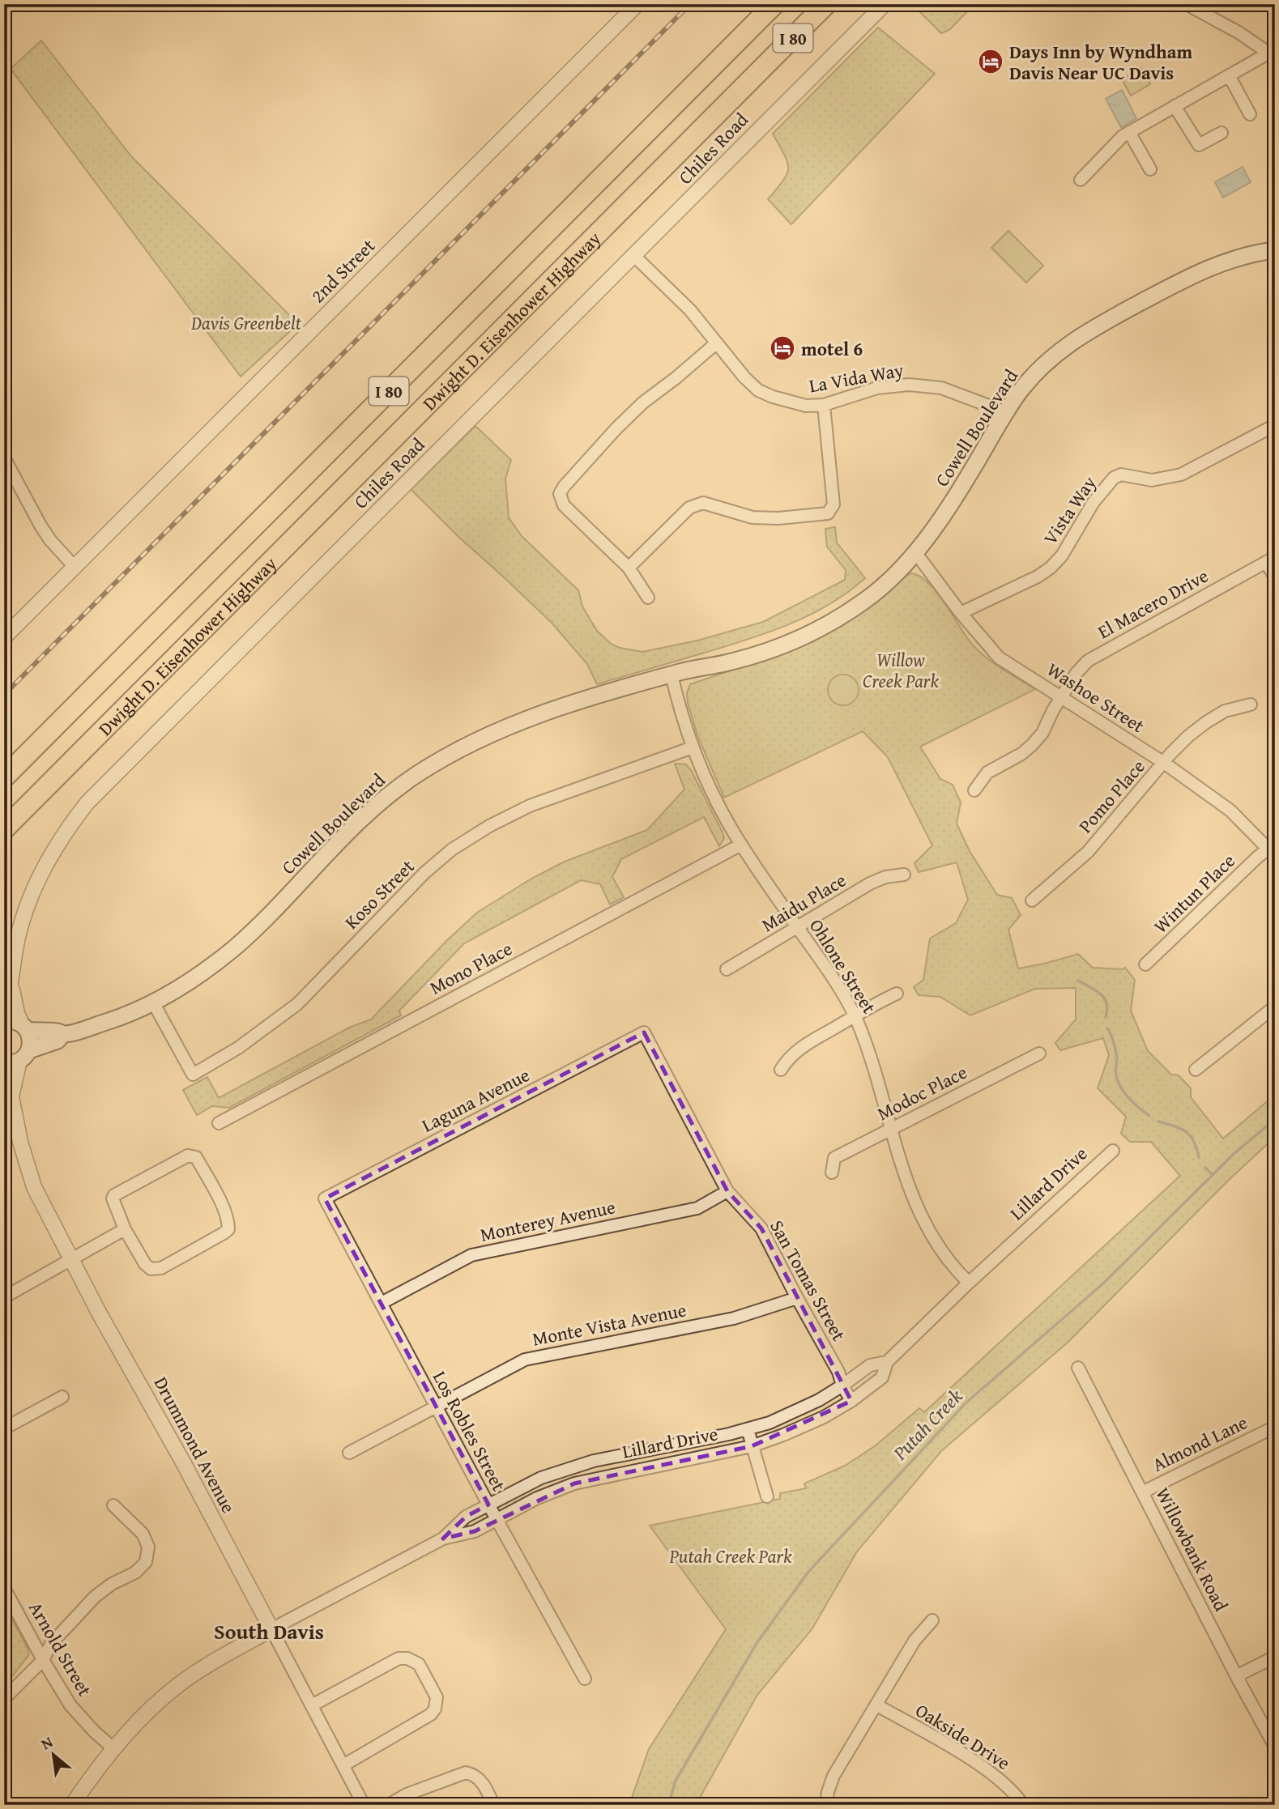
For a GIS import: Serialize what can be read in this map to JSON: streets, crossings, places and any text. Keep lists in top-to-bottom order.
{
  "streets": {
    "highway": ["I 80", "Dwight D. Eisenhower Highway"],
    "main road": ["Cowell Boulevard"],
    "street": [
      "Chiles Road",
      "2nd Street",
      "La Vida Way",
      "Vista Way",
      "El Macero Drive",
      "Washoe Street",
      "Pomo Place",
      "Wintun Place",
      "Koso Street",
      "Maidu Place",
      "Ohlone Street",
      "Mono Place",
      "Modoc Place",
      "Laguna Avenue",
      "Lillard Drive",
      "Monterey Avenue",
      "San Tomas Street",
      "Monte Vista Avenue",
      "Los Robles Street",
      "Almond Lane",
      "Drummond Avenue",
      "Willowbank Road",
      "Arnold Street",
      "Oakside Drive"
    ]
  },
  "crossings": [
    ["Chiles Road", "La Vida Way"],
    ["La Vida Way", "Cowell Boulevard"],
    ["Cowell Boulevard", "Washoe Street"],
    ["Cowell Boulevard", "Koso Street"],
    ["Cowell Boulevard", "Ohlone Street"],
    ["Cowell Boulevard", "Drummond Avenue"],
    ["Vista Way", "Washoe Street"],
    ["El Macero Drive", "Washoe Street"],
    ["Washoe Street", "Pomo Place"],
    ["Washoe Street", "Wintun Place"],
    ["Koso Street", "Ohlone Street"],
    ["Maidu Place", "Ohlone Street"],
    ["Ohlone Street", "Mono Place"],
    ["Ohlone Street", "Modoc Place"],
    ["Ohlone Street", "Lillard Drive"],
    ["Laguna Avenue", "San Tomas Street"],
    ["Laguna Avenue", "Los Robles Street"],
    ["Lillard Drive", "San Tomas Street"],
    ["Lillard Drive", "Los Robles Street"],
    ["Lillard Drive", "Drummond Avenue"],
    ["Lillard Drive", "Arnold Street"],
    ["Monterey Avenue", "San Tomas Street"],
    ["Monterey Avenue", "Los Robles Street"],
    ["San Tomas Street", "Monte Vista Avenue"],
    ["Monte Vista Avenue", "Los Robles Street"],
    ["Almond Lane", "Willowbank Road"]
  ],
  "districts": ["South Davis"],
  "water": ["Putah Creek"],
  "parks": ["Davis Greenbelt", "Willow Creek Park", "Putah Creek Park"],
  "places": {
    "hotel": ["Days Inn by Wyndham Davis Near UC Davis", "motel 6"]
  },
  "north": "top left"
}
